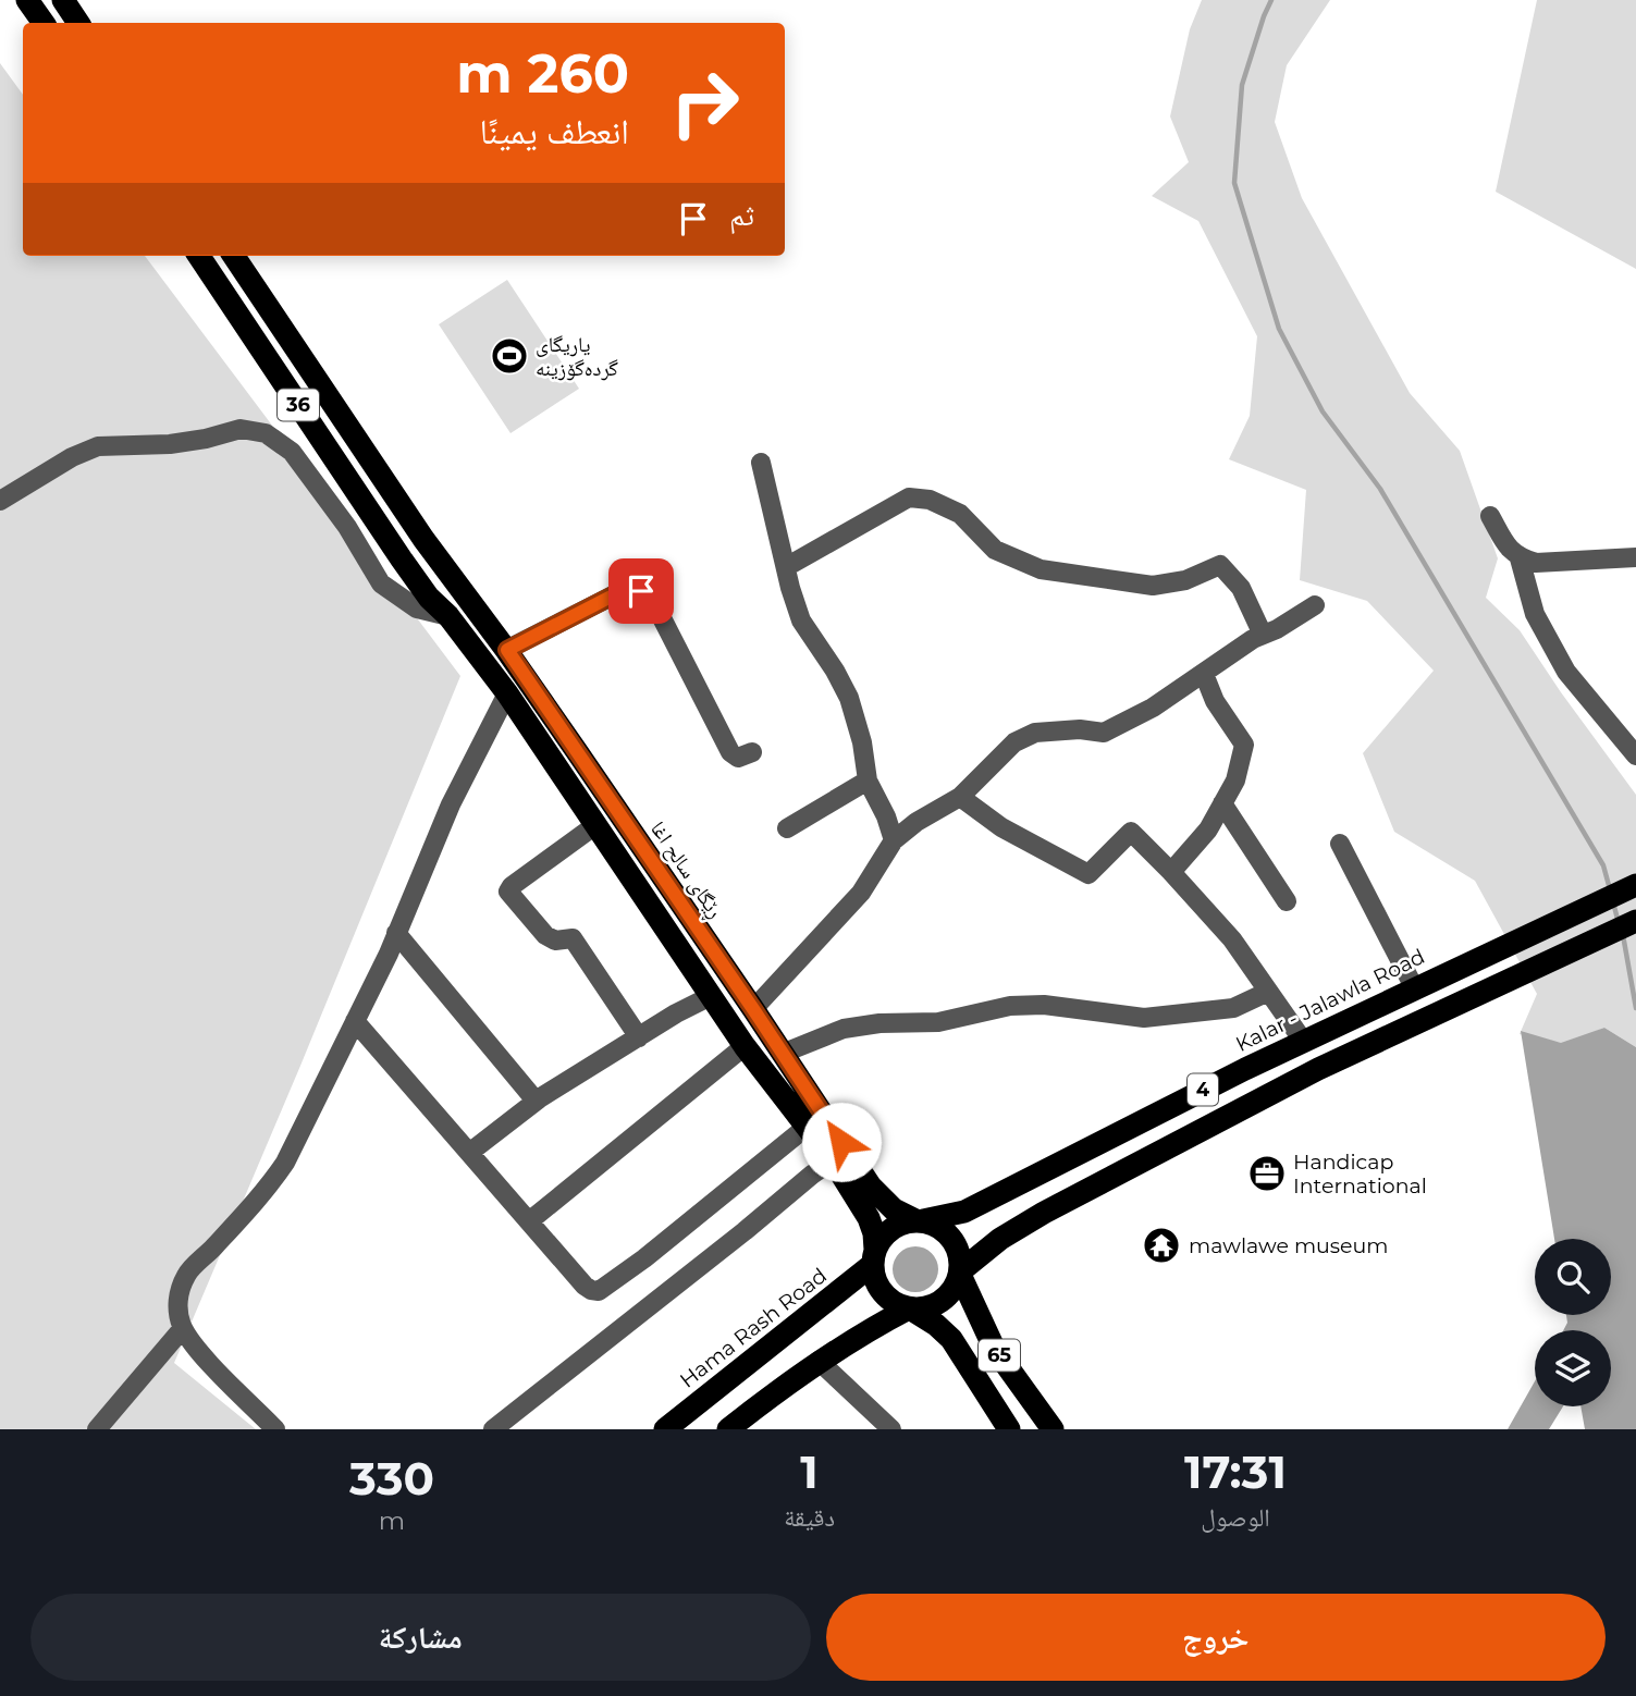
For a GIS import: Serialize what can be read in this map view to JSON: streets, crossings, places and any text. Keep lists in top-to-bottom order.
{
  "streets": {
    "highway": [
      "36",
      "ڕێگای سالح اغا",
      "Kalar - Jalawla Road",
      "4",
      "Hama Rash Road",
      "65"
    ]
  },
  "crossings": [
    ["36", "ڕێگای سالح اغا"],
    ["36", "Kalar - Jalawla Road"],
    ["36", "4"],
    ["36", "Hama Rash Road"],
    ["36", "65"],
    ["ڕێگای سالح اغا", "Kalar - Jalawla Road"],
    ["ڕێگای سالح اغا", "4"],
    ["ڕێگای سالح اغا", "Hama Rash Road"],
    ["ڕێگای سالح اغا", "65"],
    ["Kalar - Jalawla Road", "4"],
    ["Kalar - Jalawla Road", "Hama Rash Road"],
    ["Kalar - Jalawla Road", "65"],
    ["4", "Hama Rash Road"],
    ["4", "65"],
    ["Hama Rash Road", "65"]
  ],
  "places": {
    "sports": ["یاریگای گردەگۆزینە"],
    "office": ["Handicap International"],
    "temple": ["mawlawe museum"]
  },
  "page": {
    "turn": ["260 m", "انعطف يمينًا"],
    "then": "ثم",
    "eta": [
      "17:31",
      "الوصول",
      "1",
      "دقيقة",
      "330",
      "m"
    ],
    "buttons": ["خروج", "مشاركة"]
  }
}
